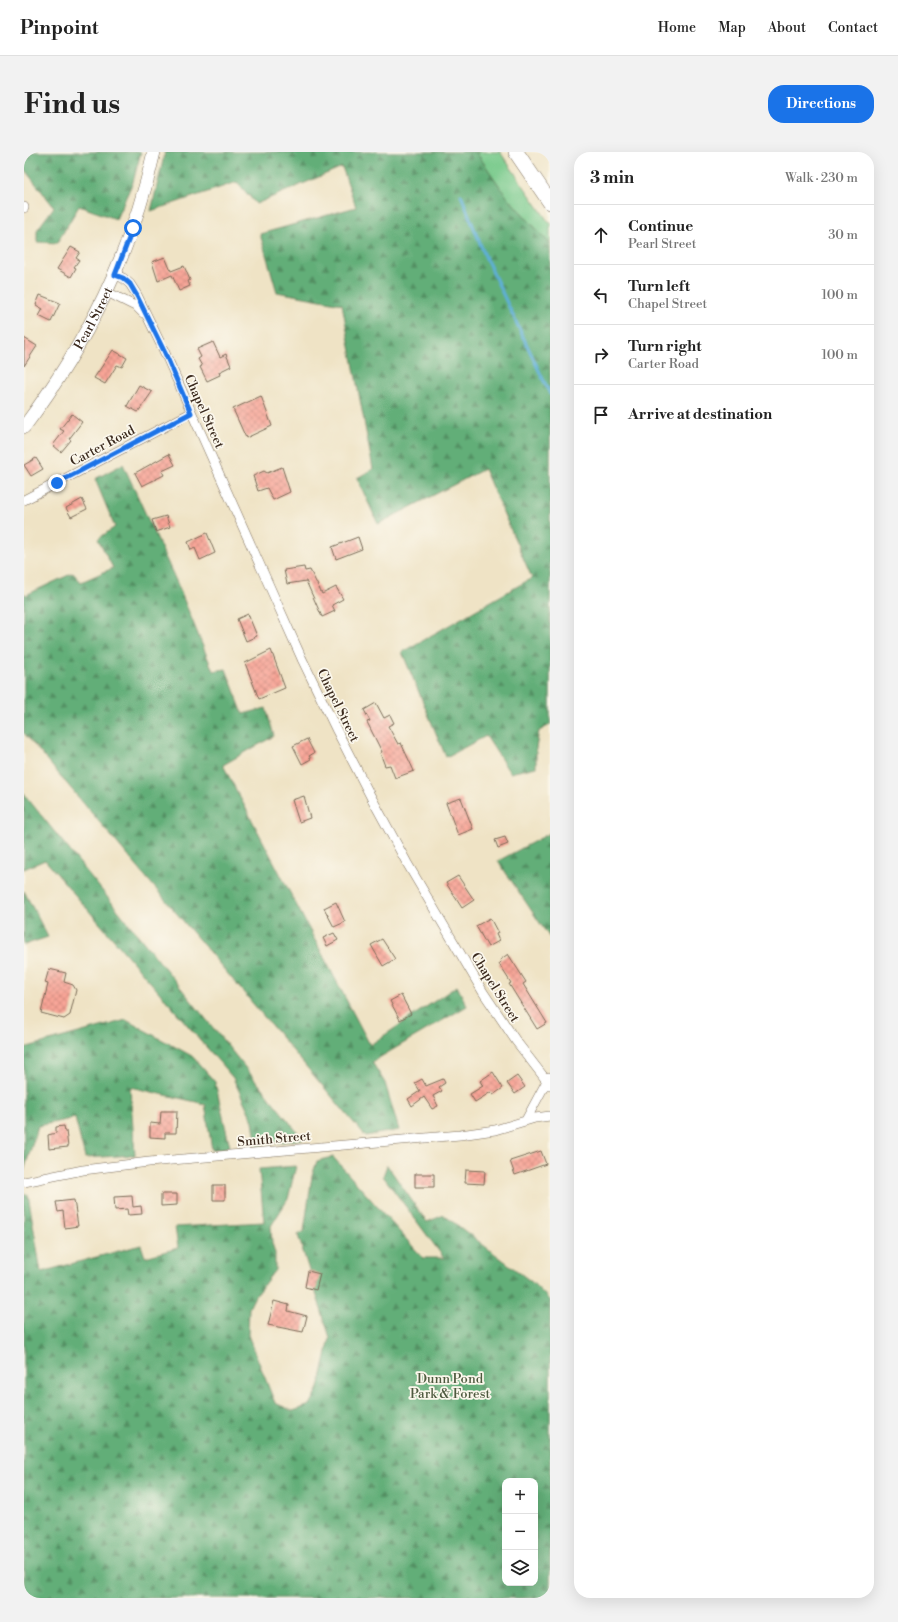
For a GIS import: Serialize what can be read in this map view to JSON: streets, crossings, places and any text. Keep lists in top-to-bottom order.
{
  "streets": {
    "main road": ["Pearl Street"],
    "street": ["Chapel Street", "Carter Road", "Smith Street"]
  },
  "crossings": [
    ["Pearl Street", "Chapel Street"],
    ["Chapel Street", "Carter Road"]
  ],
  "parks": ["Dunn Pond Park & Forest"],
  "page": {
    "header": "Pinpoint",
    "nav": [
      "Home",
      "Map",
      "About",
      "Contact"
    ],
    "buttons": "Directions",
    "title": "Find us",
    "heading": ["3 min", "Walk · 230 m"],
    "list": [
      ["Continue", "Pearl Street", "30 m"],
      ["Turn left", "Chapel Street", "100 m"],
      ["Turn right", "Carter Road", "100 m"],
      "Arrive at destination"
    ],
    "map_buttons": ["+", "−"]
  }
}
